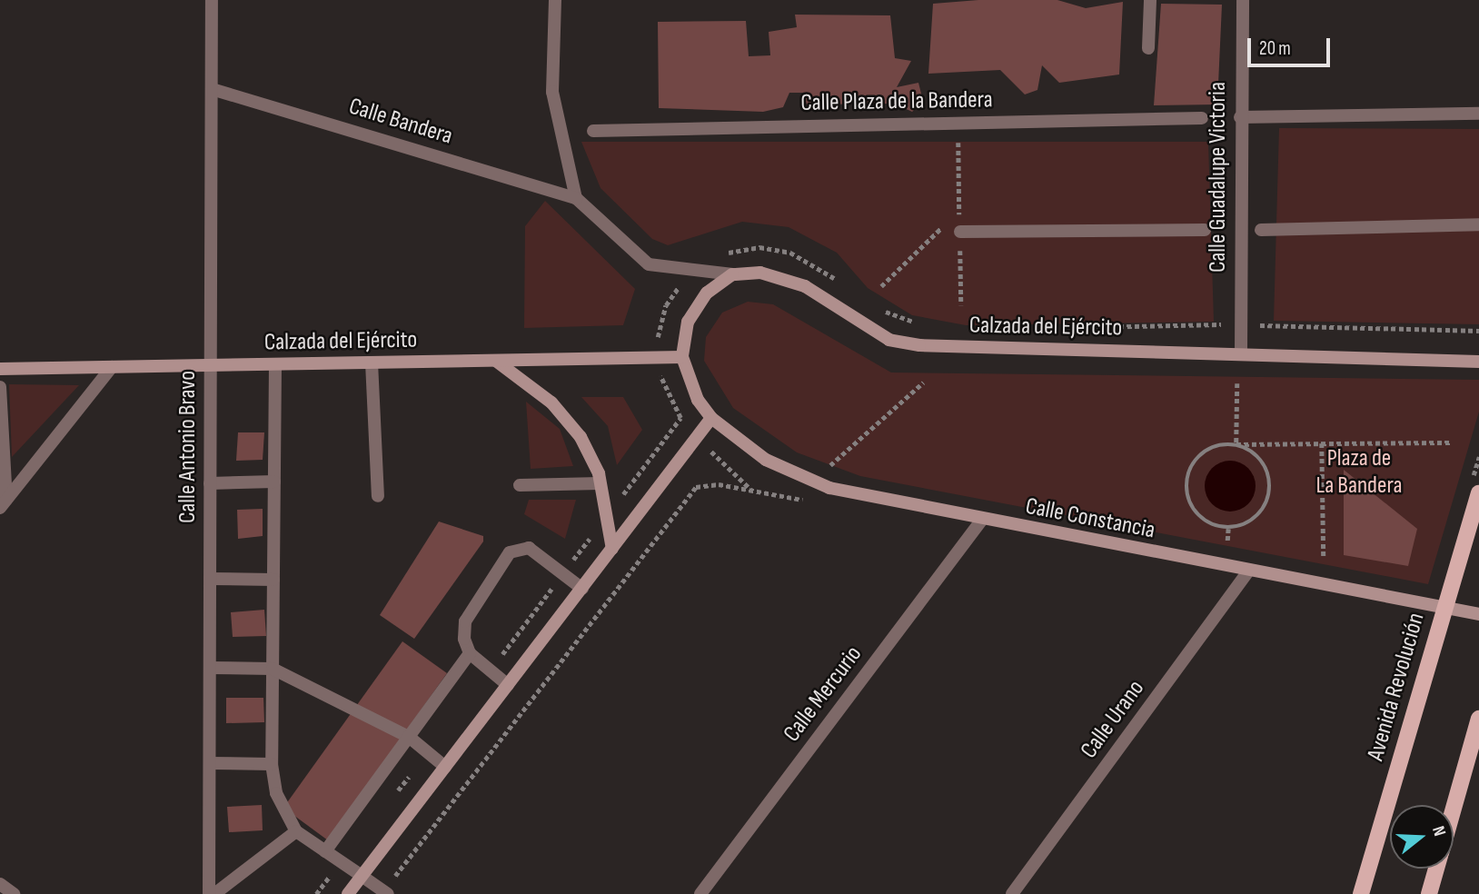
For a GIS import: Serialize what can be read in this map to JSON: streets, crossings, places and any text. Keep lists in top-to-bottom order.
{
  "streets": {
    "main road": ["Calzada del Ejército", "Calle Constancia", "Avenida Revolución"],
    "street": [
      "Calle Plaza de la Bandera",
      "Calle Bandera",
      "Calle Guadalupe Victoria",
      "Calle Antonio Bravo",
      "Calle Mercurio",
      "Calle Urano"
    ]
  },
  "crossings": [
    ["Calle Bandera", "Calle Antonio Bravo"],
    ["Calle Guadalupe Victoria", "Calzada del Ejército"],
    ["Calzada del Ejército", "Calle Antonio Bravo"],
    ["Calle Constancia", "Avenida Revolución"],
    ["Calle Constancia", "Calle Mercurio"],
    ["Calle Constancia", "Calle Urano"]
  ],
  "parks": ["Plaza de La Bandera"],
  "scale_bar": "20 m",
  "north": "right"
}
